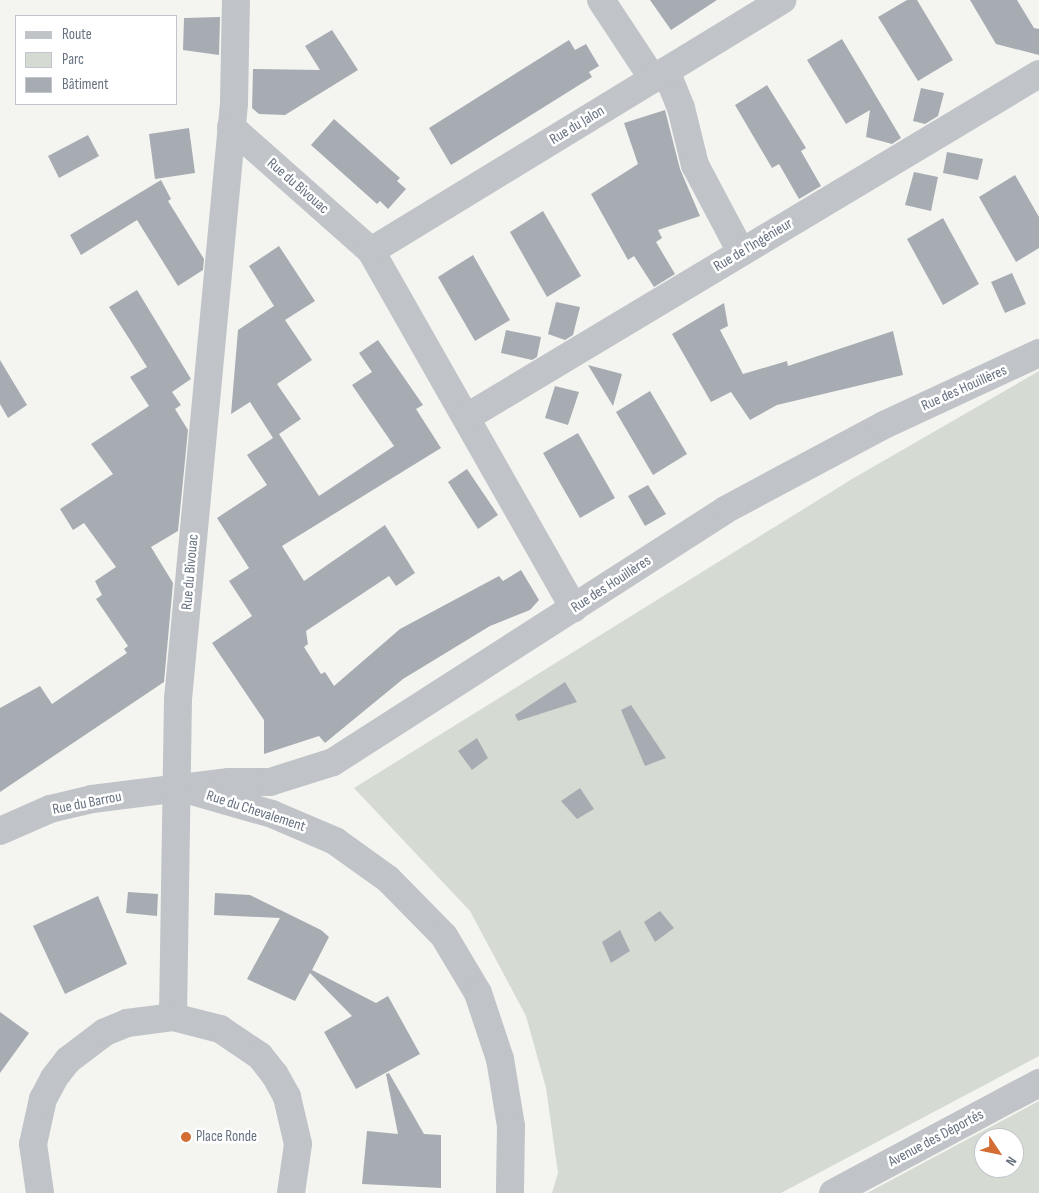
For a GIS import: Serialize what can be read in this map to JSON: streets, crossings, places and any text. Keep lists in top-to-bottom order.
{
  "streets": {
    "street": [
      "Rue du Jalon",
      "Rue du Bivouac",
      "Rue de l'Ingénieur",
      "Rue des Houillères",
      "Rue du Barrou",
      "Rue du Chevalement",
      "Avenue des Déportés"
    ]
  },
  "crossings": [
    ["Rue du Jalon", "Rue du Bivouac"],
    ["Rue du Bivouac", "Rue de l'Ingénieur"],
    ["Rue du Bivouac", "Rue des Houillères"],
    ["Rue du Bivouac", "Rue du Barrou"],
    ["Rue du Bivouac", "Rue du Chevalement"],
    ["Rue des Houillères", "Rue du Barrou"],
    ["Rue des Houillères", "Rue du Chevalement"],
    ["Rue du Barrou", "Rue du Chevalement"]
  ],
  "places": ["Place Ronde"],
  "legend": ["Route", "Parc", "Bâtiment"],
  "north": "bottom right"
}
